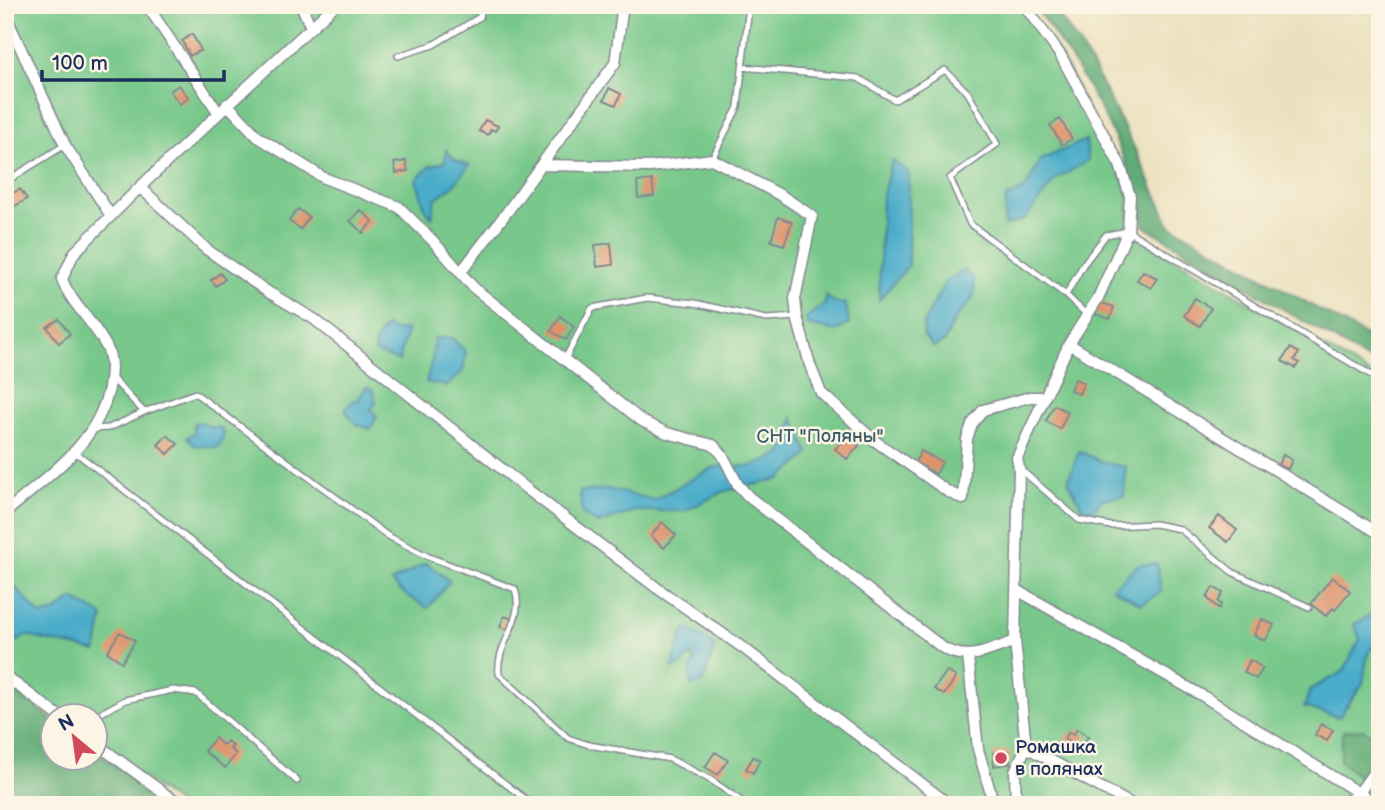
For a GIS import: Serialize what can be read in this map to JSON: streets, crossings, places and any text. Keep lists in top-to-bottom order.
{
  "parks": ["СНТ \"Поляны\""],
  "places": ["Ромашка в полянах"],
  "scale_bar": "100 m",
  "north": "top left"
}
